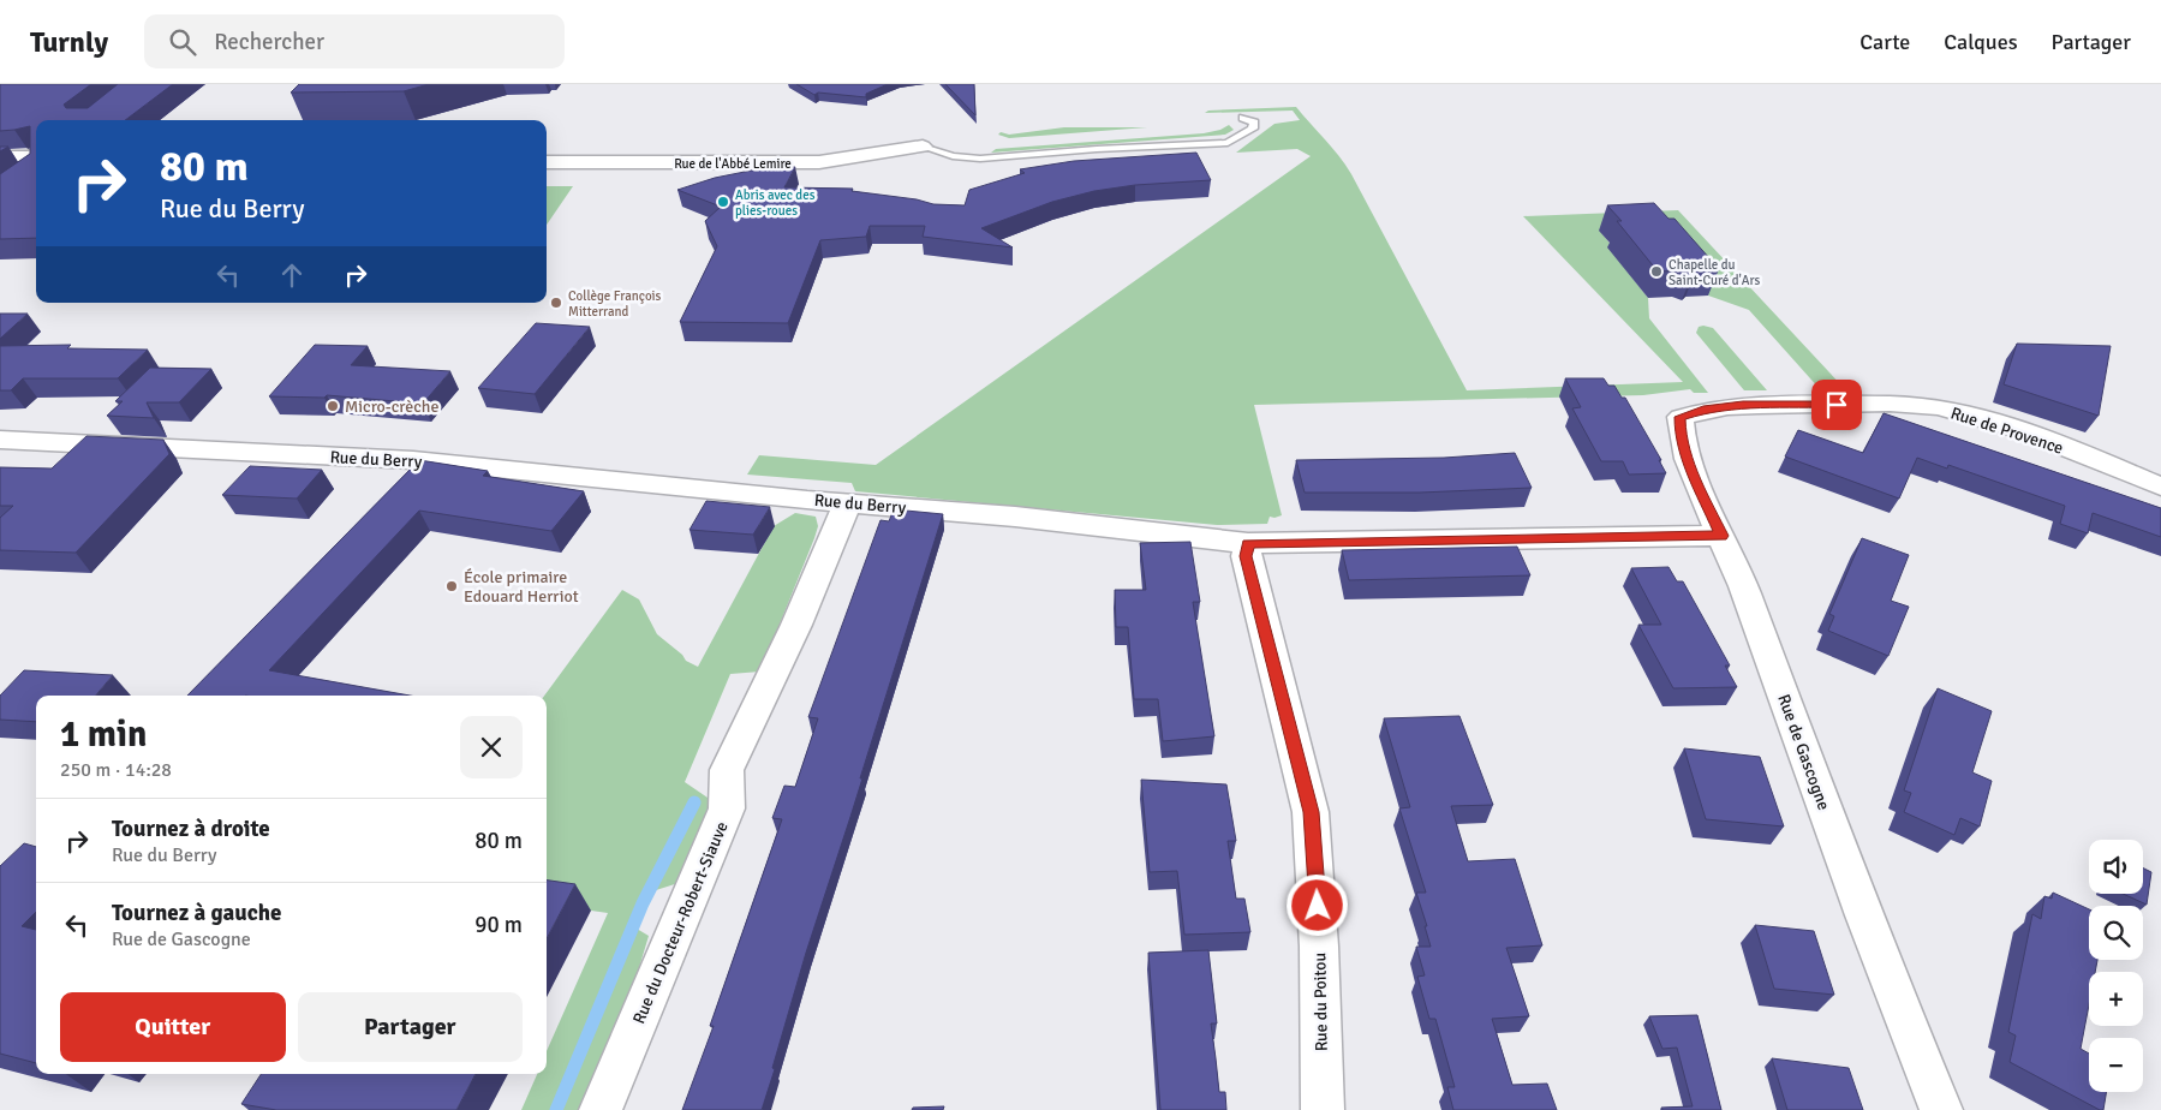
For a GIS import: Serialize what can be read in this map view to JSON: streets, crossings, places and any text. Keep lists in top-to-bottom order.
{
  "streets": {
    "street": [
      "Rue de l'Abbé Lemire",
      "Rue de Provence",
      "Rue du Berry",
      "Rue de Gascogne",
      "Rue du Docteur-Robert-Siauve",
      "Rue du Poitou"
    ]
  },
  "crossings": [
    ["Rue de Provence", "Rue de Gascogne"],
    ["Rue du Berry", "Rue de Gascogne"],
    ["Rue du Berry", "Rue du Docteur-Robert-Siauve"],
    ["Rue du Berry", "Rue du Poitou"]
  ],
  "places": [
    "Abris avec des plies-roues",
    "Chapelle du Saint-Curé d'Ars",
    "Collège François Mitterrand",
    "Micro-crèche",
    "École primaire Edouard Herriot"
  ],
  "page": {
    "header": "Turnly",
    "search": "Rechercher",
    "nav": ["Carte", "Calques", "Partager"],
    "turn": ["80 m", "Rue du Berry"],
    "heading": ["1 min", "250 m · 14:28"],
    "list": [
      {
        "name": "Tournez à droite",
        "note": "Rue du Berry",
        "value": "80 m"
      },
      {
        "name": "Tournez à gauche",
        "note": "Rue de Gascogne",
        "value": "90 m"
      }
    ],
    "map_buttons": ["+", "−"],
    "buttons": ["Quitter", "Partager"]
  }
}
